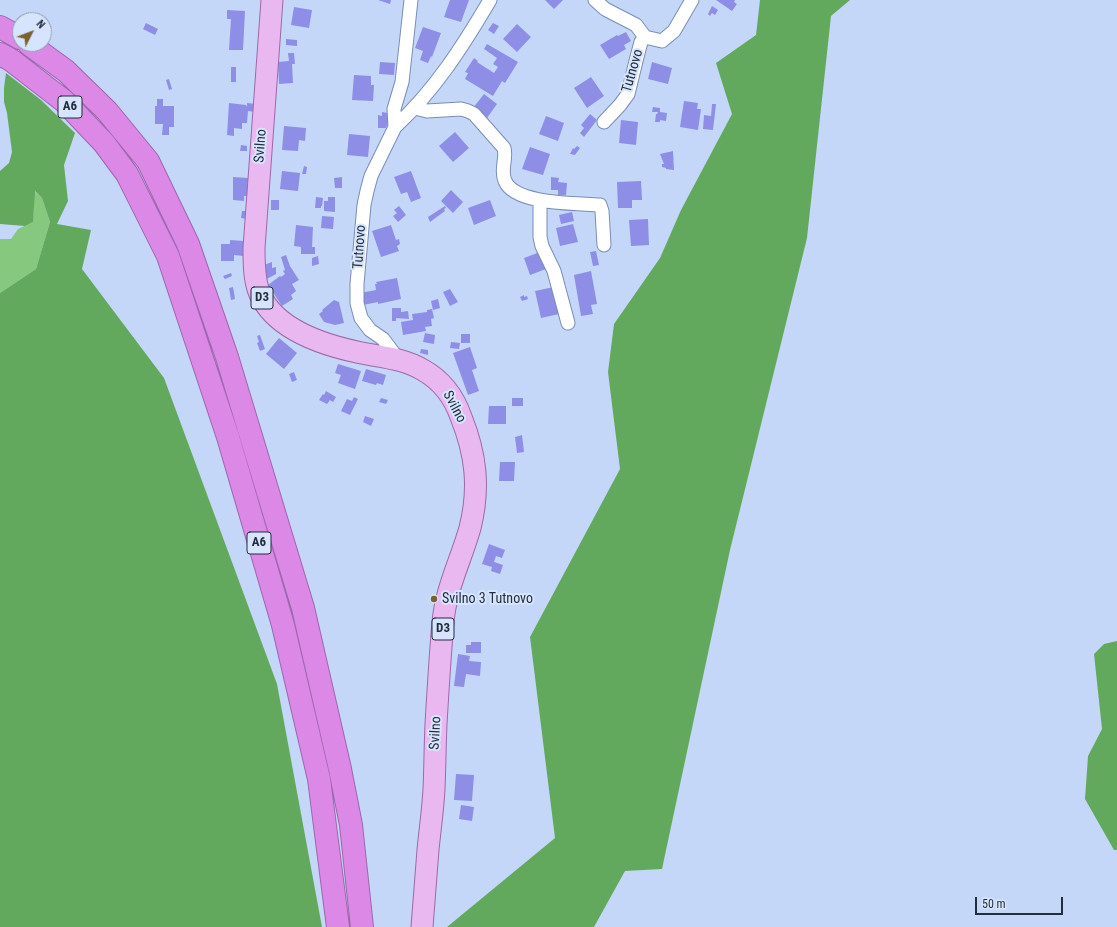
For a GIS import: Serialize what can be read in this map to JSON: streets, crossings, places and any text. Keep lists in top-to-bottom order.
{
  "streets": {
    "highway": ["A6"],
    "main road": ["Svilno", "D3"],
    "street": ["Tutnovo"]
  },
  "crossings": [
    ["Tutnovo", "Svilno"]
  ],
  "places": ["Svilno 3 Tutnovo"],
  "scale_bar": "50 m",
  "north": "top right"
}
